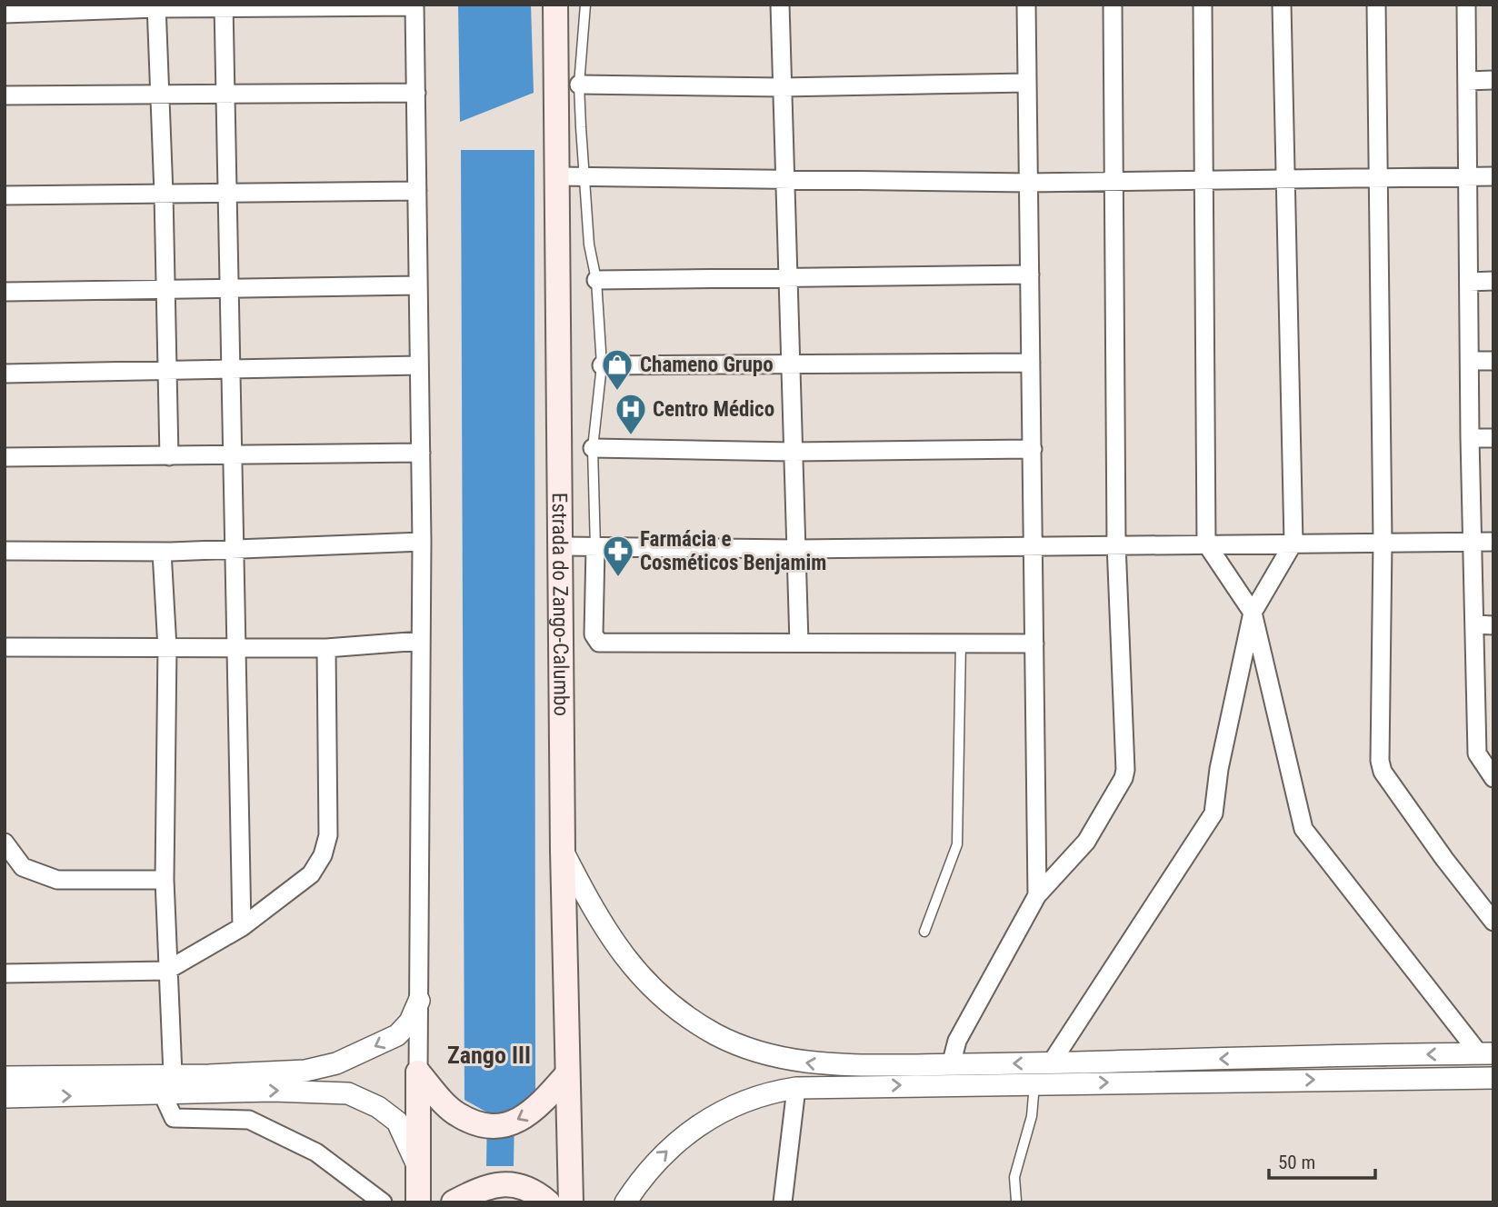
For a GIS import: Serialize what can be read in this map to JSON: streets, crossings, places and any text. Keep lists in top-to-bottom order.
{
  "streets": {
    "main road": ["Estrada do Zango-Calumbo"]
  },
  "districts": ["Zango III"],
  "places": {
    "shop": ["Chameno Grupo"],
    "hospital": ["Centro Médico"],
    "pharmacy": ["Farmácia e Cosméticos Benjamim"]
  },
  "scale_bar": "50 m"
}
